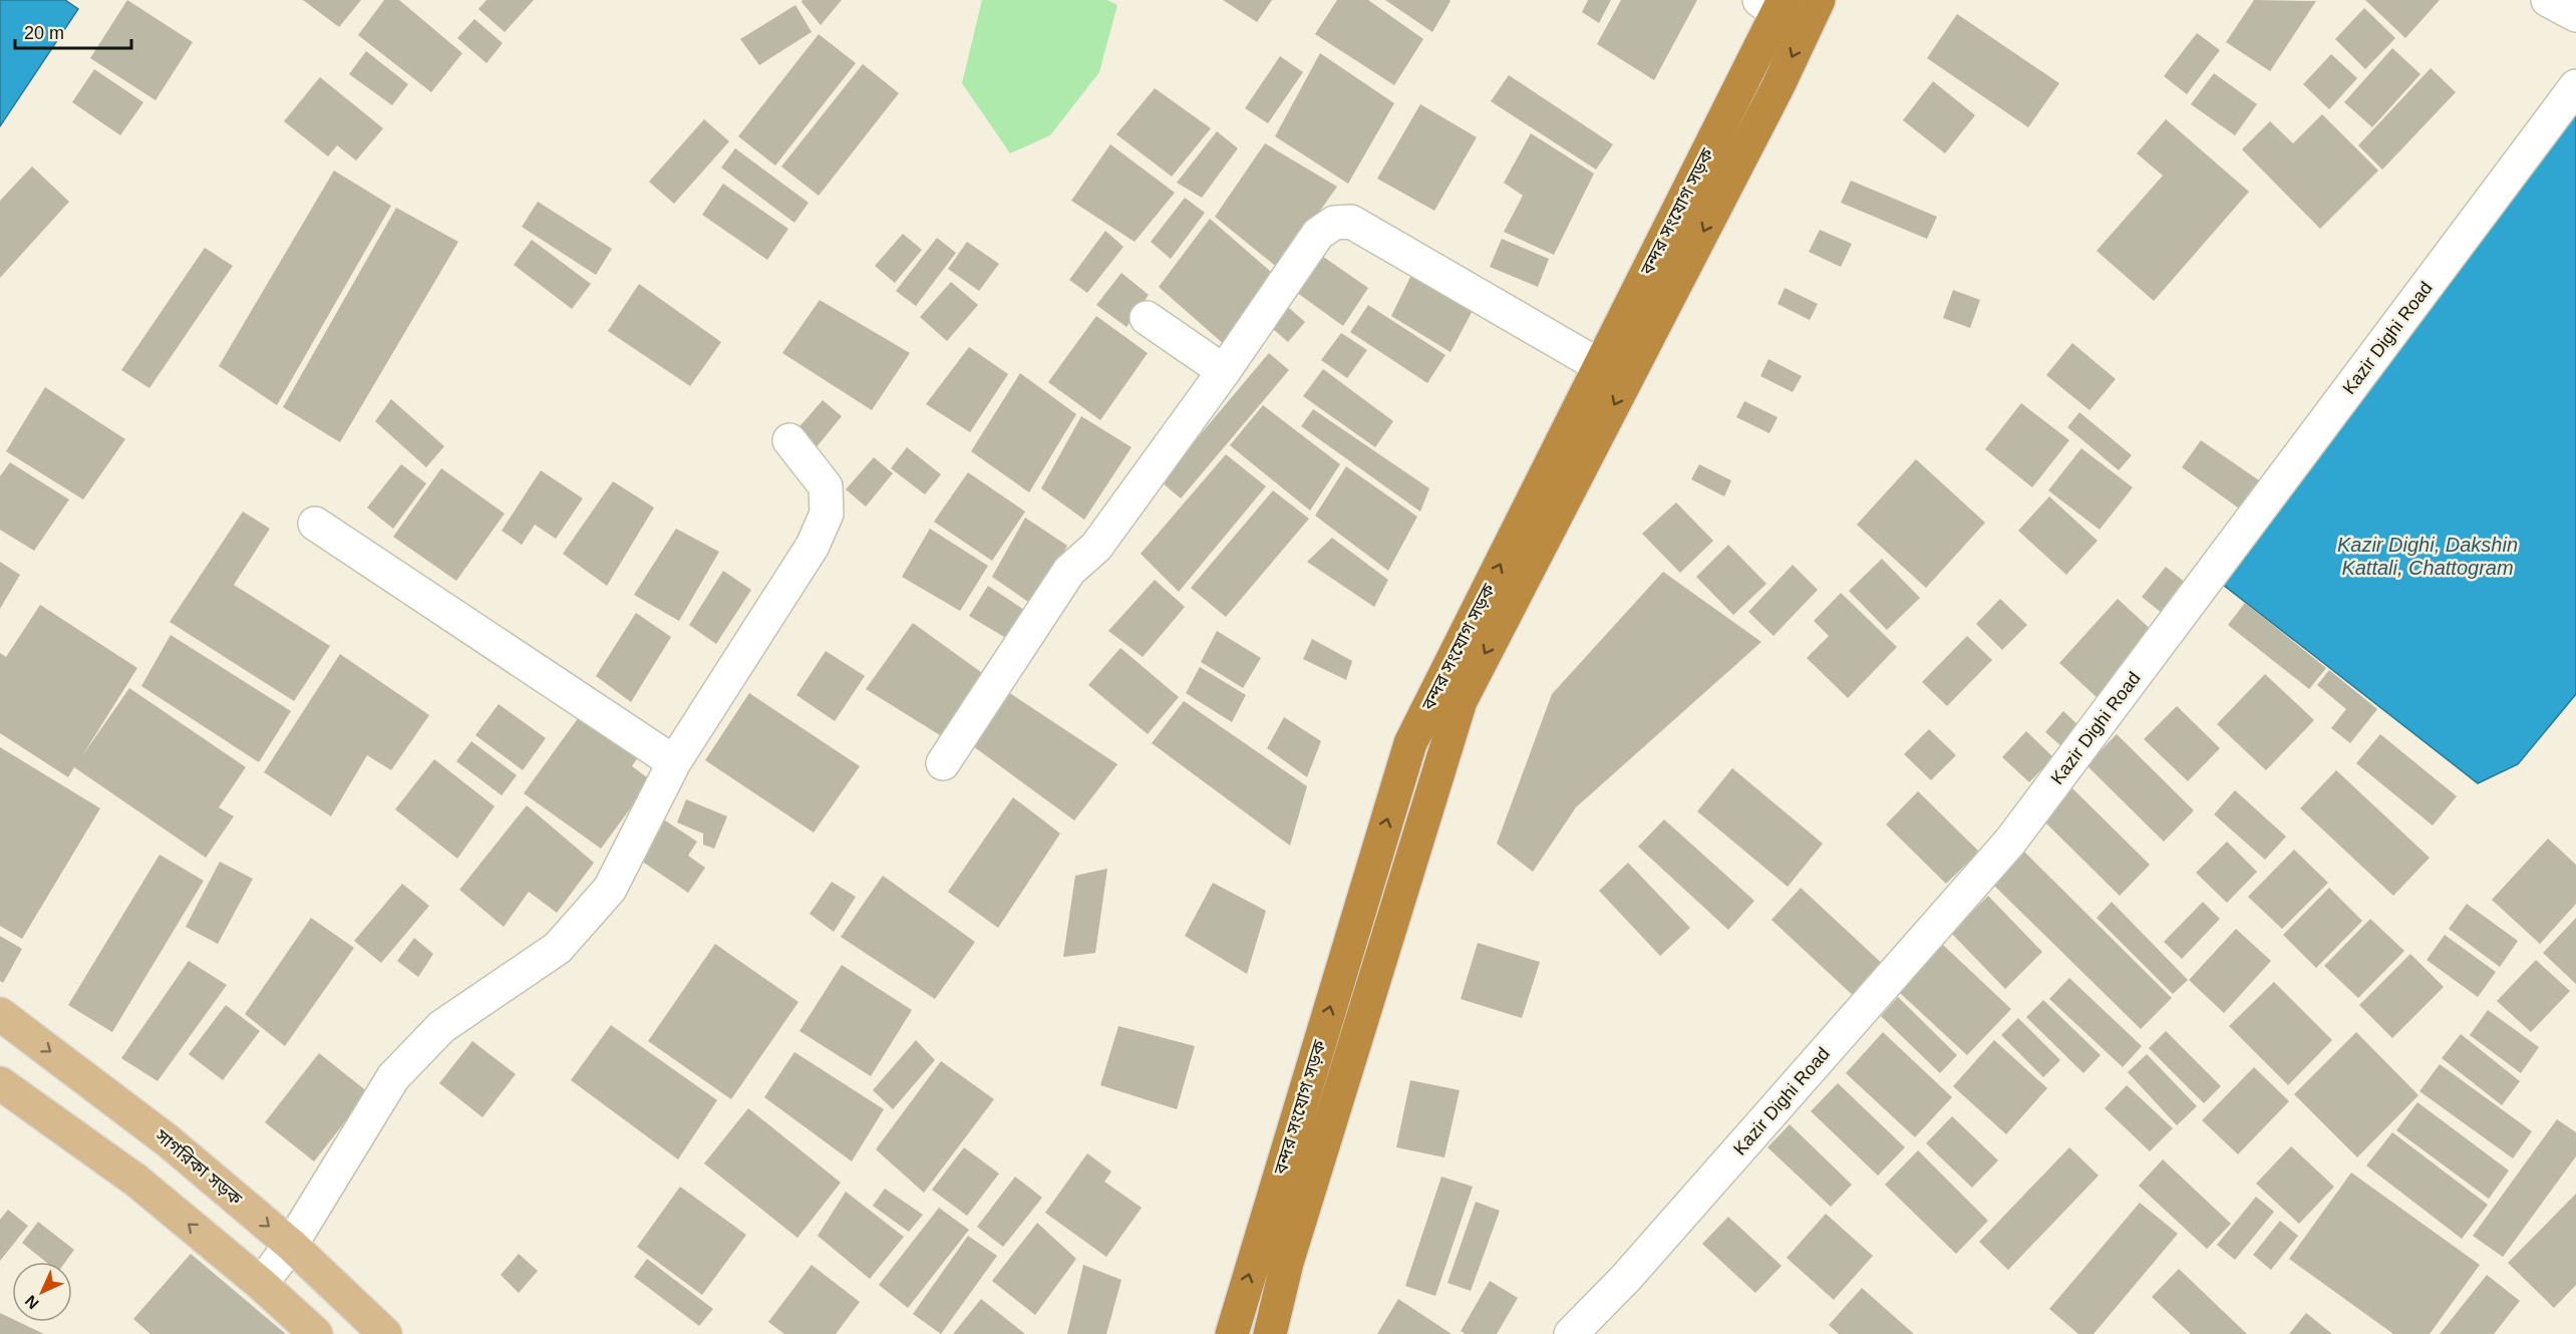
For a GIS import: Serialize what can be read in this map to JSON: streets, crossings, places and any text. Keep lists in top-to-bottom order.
{
  "streets": {
    "highway": ["বন্দর সংযোগ সড়ক"],
    "main road": ["সাগরিকা সড়ক"],
    "street": ["Kazir Dighi Road"]
  },
  "water": ["Kazir Dighi, Dakshin Kattali, Chattogram"],
  "scale_bar": "20 m",
  "north": "bottom left"
}
